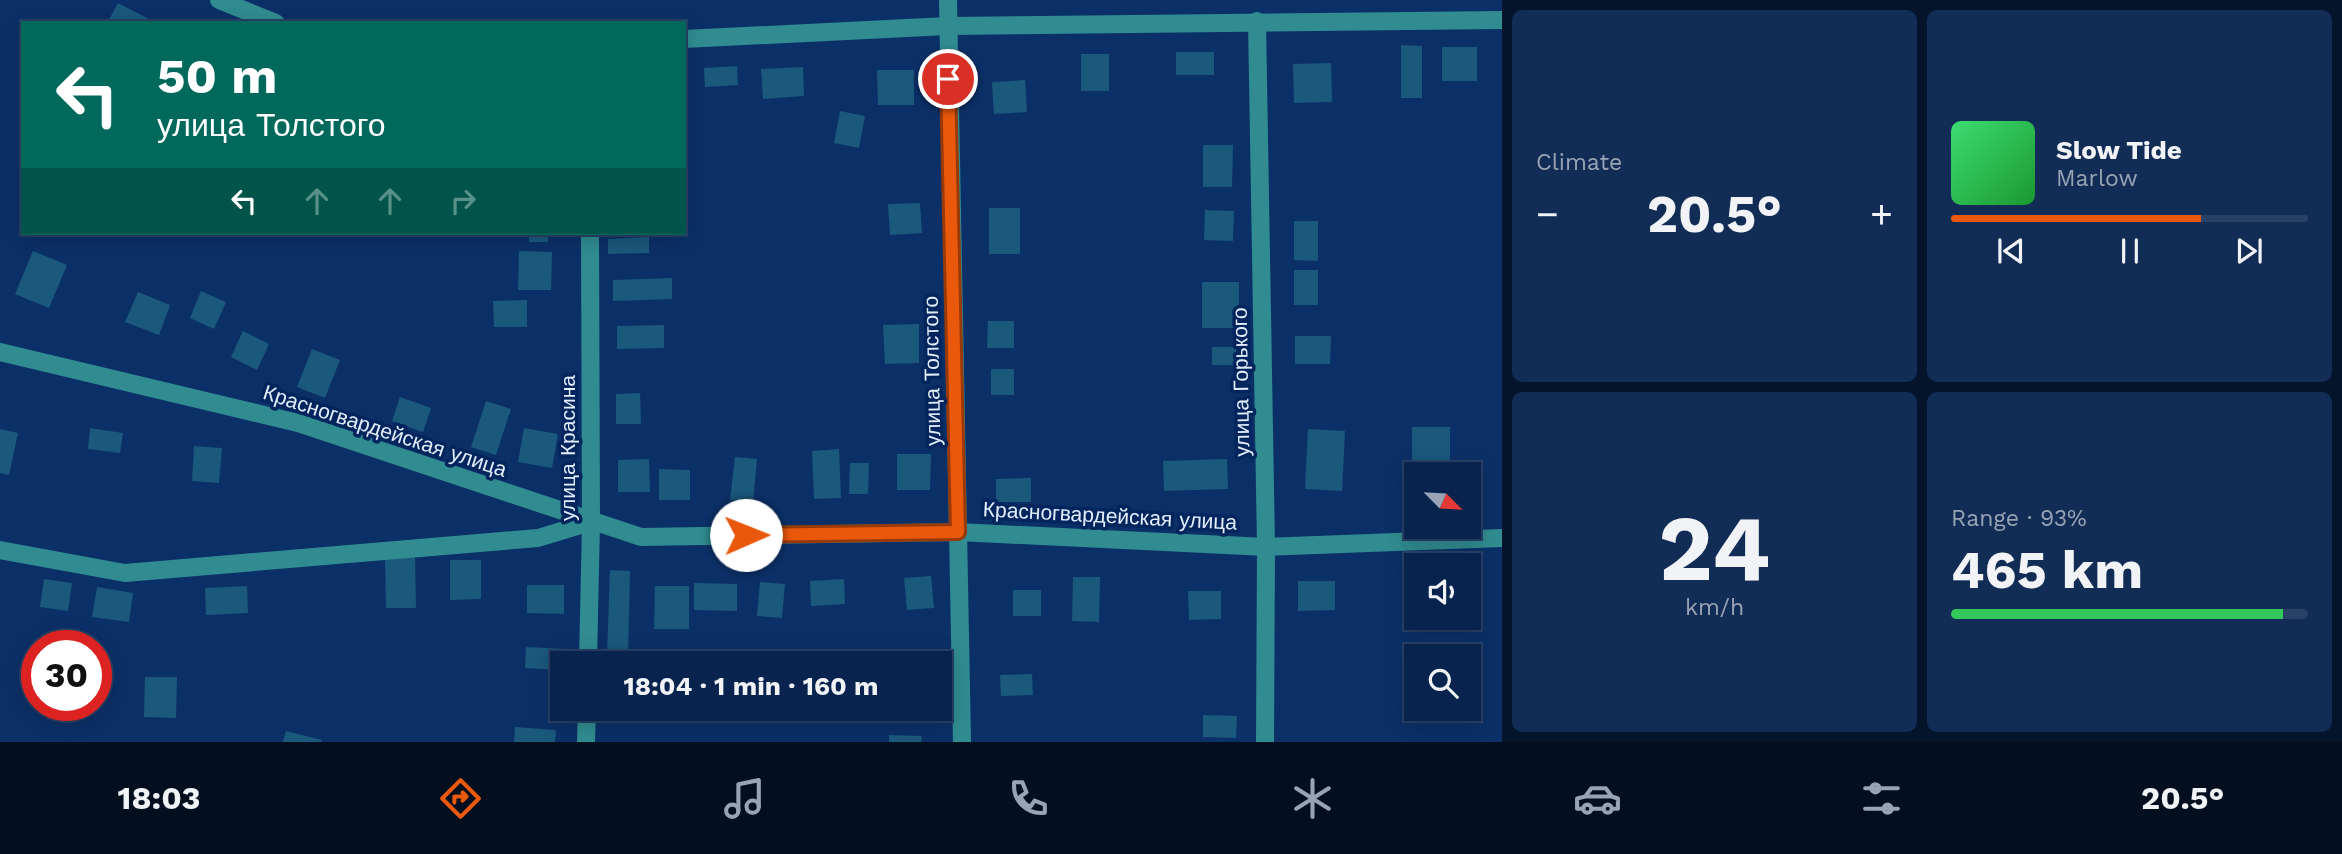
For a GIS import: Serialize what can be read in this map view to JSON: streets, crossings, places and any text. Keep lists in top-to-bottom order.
{
  "streets": {
    "street": [
      "улица Толстого",
      "улица Горького",
      "Красногвардейская улица",
      "улица Красина"
    ]
  },
  "crossings": [
    ["улица Толстого", "Красногвардейская улица"],
    ["улица Горького", "Красногвардейская улица"],
    ["Красногвардейская улица", "улица Красина"]
  ],
  "north": "bottom right",
  "page": {
    "tile": [
      "Climate",
      ["24", "km/h"],
      ["Range · 93%", "465 km"]
    ],
    "turn": ["50 m", "улица Толстого"],
    "song": ["Slow Tide", "Marlow"],
    "heat": ["−", "20.5°", "+"],
    "limit": "30",
    "trip": "18:04 · 1 min · 160 m",
    "tabs": ["18:03", "20.5°"]
  }
}
